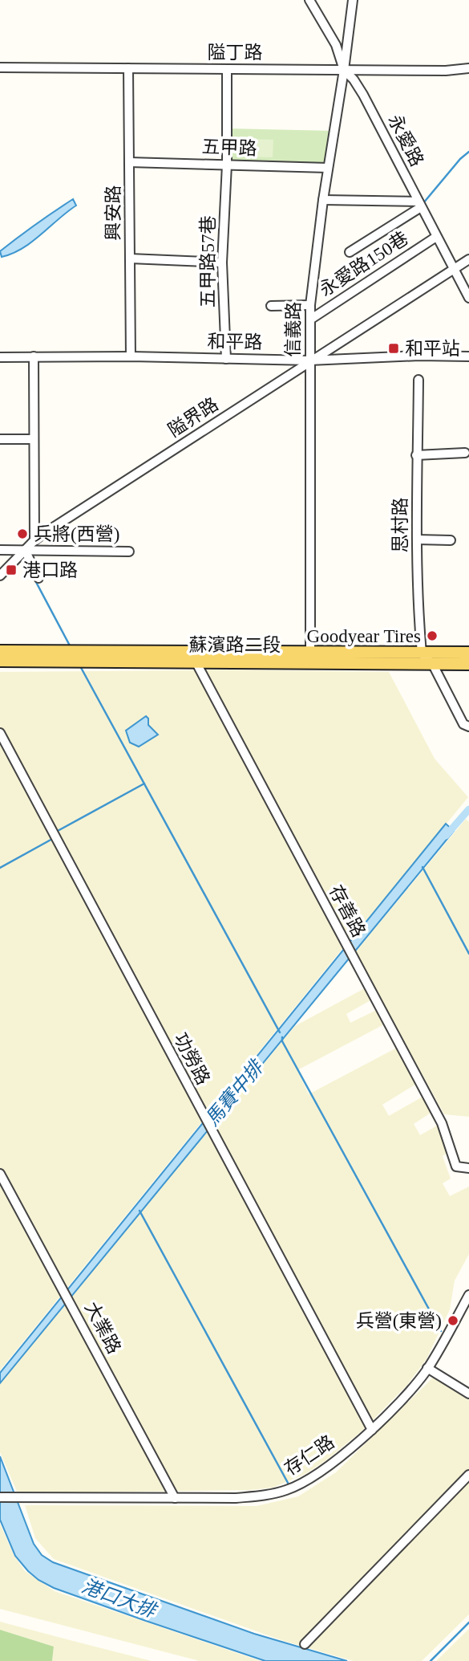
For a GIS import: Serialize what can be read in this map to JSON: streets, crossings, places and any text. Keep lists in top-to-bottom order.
{
  "streets": {
    "main road": ["蘇濱路二段"],
    "street": [
      "隘丁路",
      "永愛路",
      "五甲路",
      "興安路",
      "五甲路57巷",
      "永愛路150巷",
      "信義路",
      "和平路",
      "隘界路",
      "思村路",
      "存善路",
      "功勞路",
      "大業路",
      "存仁路"
    ]
  },
  "crossings": [
    ["隘丁路", "永愛路"],
    ["隘丁路", "興安路"],
    ["隘丁路", "五甲路57巷"],
    ["隘丁路", "信義路"],
    ["永愛路", "永愛路150巷"],
    ["永愛路", "信義路"],
    ["永愛路", "隘界路"],
    ["五甲路", "興安路"],
    ["五甲路", "五甲路57巷"],
    ["五甲路", "信義路"],
    ["興安路", "和平路"],
    ["五甲路57巷", "和平路"],
    ["永愛路150巷", "信義路"],
    ["信義路", "和平路"],
    ["信義路", "隘界路"],
    ["信義路", "蘇濱路二段"],
    ["和平路", "隘界路"],
    ["思村路", "蘇濱路二段"],
    ["蘇濱路二段", "存善路"],
    ["功勞路", "存仁路"],
    ["大業路", "存仁路"]
  ],
  "water": ["馬賽中排", "港口大排"],
  "places": {
    "transit": ["和平站", "港口路"],
    "other": ["兵將(西營)", "Goodyear Tires", "兵營(東營)"]
  }
}
